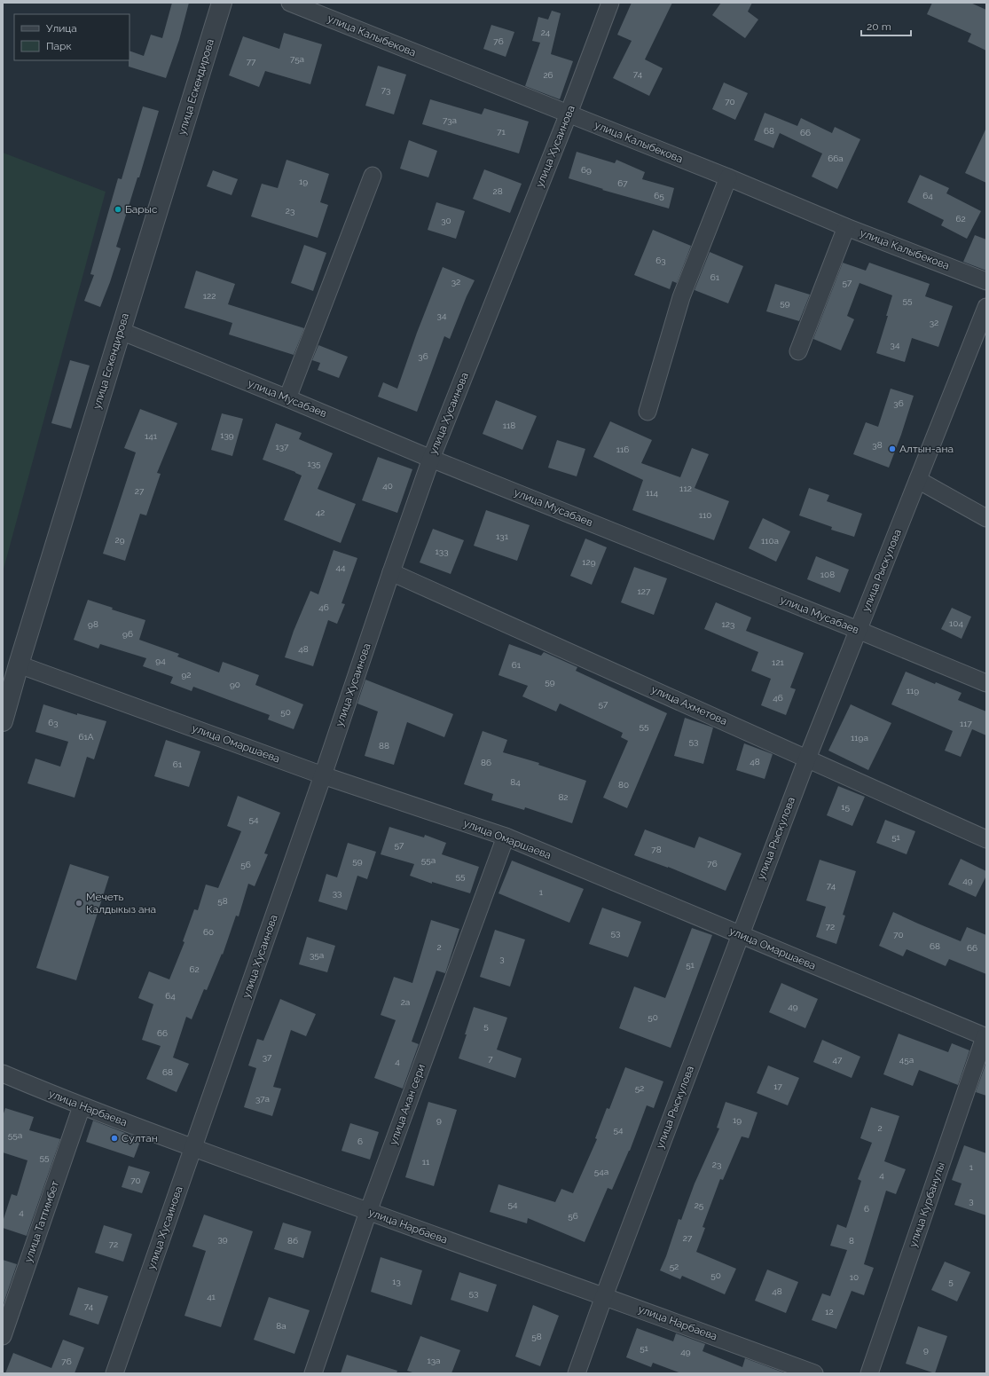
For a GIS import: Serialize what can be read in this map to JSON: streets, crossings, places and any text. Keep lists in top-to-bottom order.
{
  "streets": {
    "street": [
      "улица Калыбекова",
      "улица Ескендирова",
      "улица Хусаинова",
      "улица Мусабаев",
      "улица Рыскулова",
      "улица Ахметова",
      "улица Омаршаева",
      "улица Акан сери",
      "улица Нарбаева",
      "улица Курбанулы",
      "улица Таттимбет"
    ]
  },
  "crossings": [
    ["улица Калыбекова", "улица Хусаинова"],
    ["улица Ескендирова", "улица Мусабаев"],
    ["улица Ескендирова", "улица Омаршаева"],
    ["улица Хусаинова", "улица Мусабаев"],
    ["улица Хусаинова", "улица Ахметова"],
    ["улица Хусаинова", "улица Омаршаева"],
    ["улица Хусаинова", "улица Нарбаева"],
    ["улица Мусабаев", "улица Рыскулова"],
    ["улица Рыскулова", "улица Ахметова"],
    ["улица Рыскулова", "улица Омаршаева"],
    ["улица Рыскулова", "улица Нарбаева"],
    ["улица Омаршаева", "улица Акан сери"],
    ["улица Омаршаева", "улица Курбанулы"],
    ["улица Акан сери", "улица Нарбаева"],
    ["улица Нарбаева", "улица Таттимбет"]
  ],
  "places": [
    "Барыс",
    "Алтын-ана",
    "Мечеть Калдыкыз ана",
    "Султан"
  ],
  "house_numbers": [
    "24",
    "76",
    "75а",
    "77",
    "74",
    "26",
    "73",
    "70",
    "73а",
    "68",
    "71",
    "66",
    "66а",
    "69",
    "19",
    "67",
    "28",
    "65",
    "64",
    "23",
    "62",
    "30",
    "63",
    "61",
    "32",
    "57",
    "122",
    "55",
    "59",
    "34",
    "32",
    "34",
    "36",
    "36",
    "118",
    "139",
    "141",
    "38",
    "137",
    "116",
    "135",
    "40",
    "112",
    "27",
    "114",
    "42",
    "110",
    "131",
    "29",
    "110а",
    "133",
    "129",
    "44",
    "108",
    "127",
    "46",
    "104",
    "98",
    "123",
    "96",
    "48",
    "94",
    "121",
    "61",
    "92",
    "59",
    "90",
    "119",
    "46",
    "57",
    "50",
    "63",
    "117",
    "55",
    "61А",
    "119а",
    "53",
    "88",
    "48",
    "86",
    "61",
    "84",
    "80",
    "82",
    "15",
    "54",
    "51",
    "57",
    "78",
    "55а",
    "59",
    "76",
    "56",
    "55",
    "49",
    "74",
    "1",
    "33",
    "58",
    "72",
    "60",
    "53",
    "70",
    "68",
    "2",
    "66",
    "35а",
    "3",
    "51",
    "62",
    "64",
    "2а",
    "49",
    "50",
    "5",
    "66",
    "37",
    "7",
    "47",
    "45а",
    "4",
    "68",
    "17",
    "52",
    "37а",
    "9",
    "19",
    "2",
    "54",
    "55а",
    "6",
    "55",
    "11",
    "23",
    "1",
    "54а",
    "4",
    "70",
    "3",
    "54",
    "25",
    "6",
    "4",
    "56",
    "27",
    "39",
    "8б",
    "8",
    "72",
    "52",
    "50",
    "10",
    "13",
    "5",
    "48",
    "53",
    "41",
    "74",
    "12",
    "8а",
    "58",
    "51",
    "9",
    "49",
    "13а",
    "76"
  ],
  "legend": ["Улица", "Парк"],
  "scale_bar": "20 m"
}
